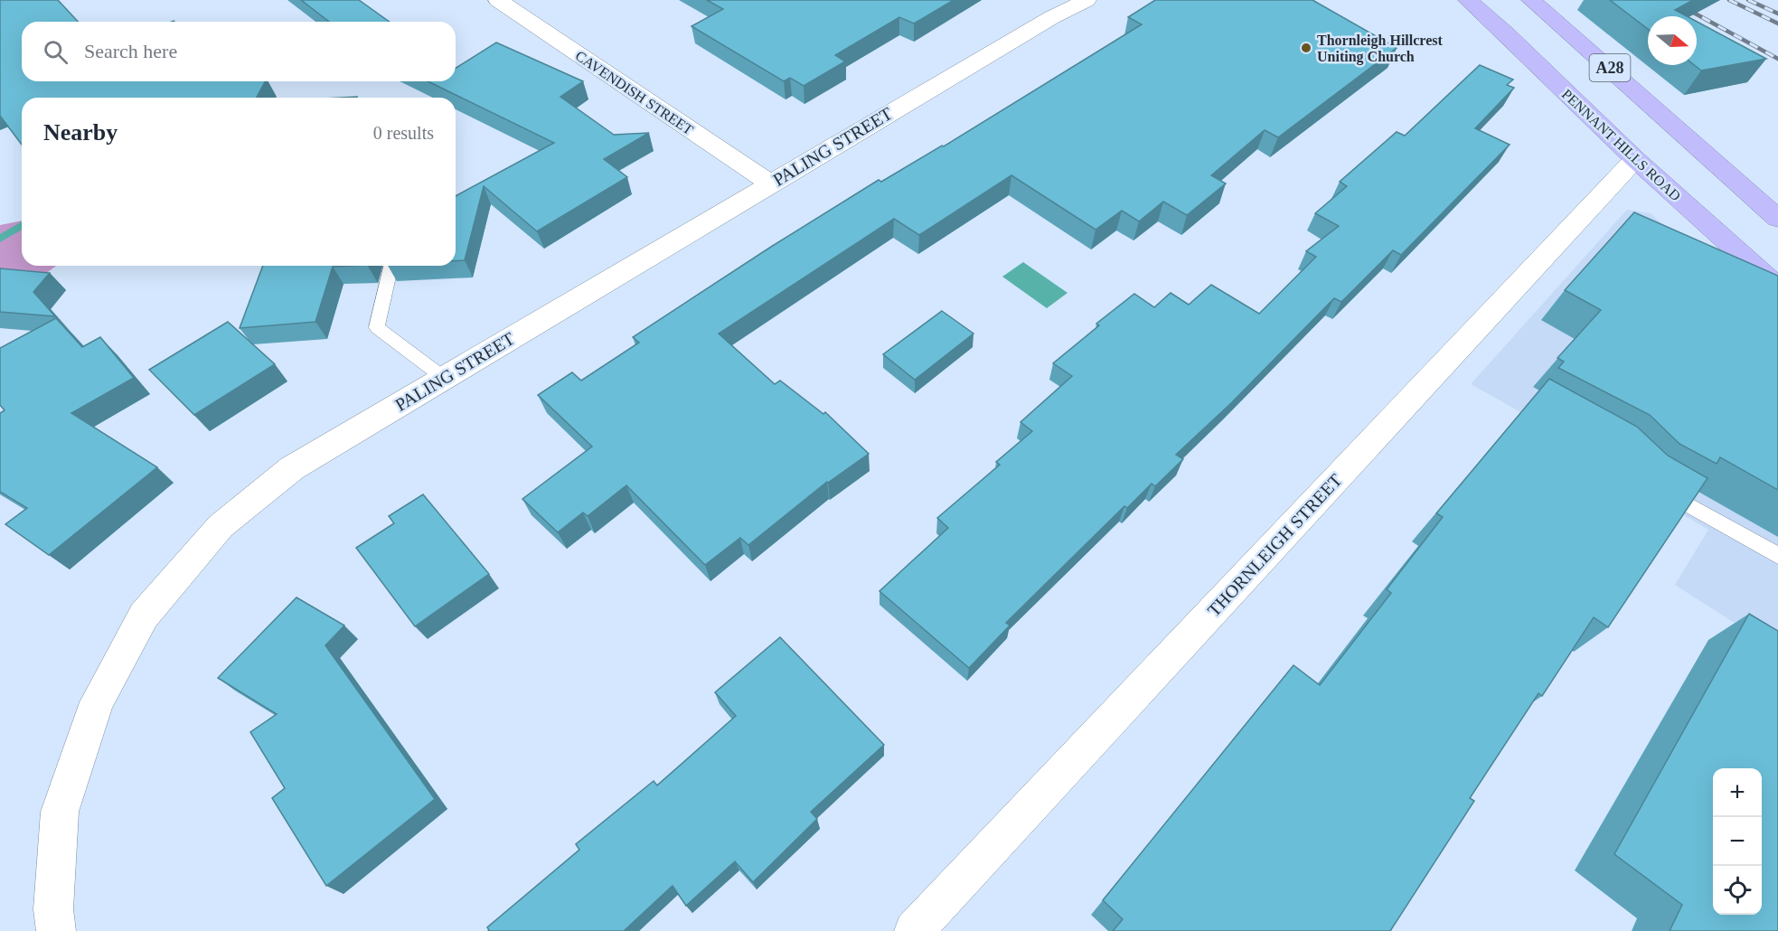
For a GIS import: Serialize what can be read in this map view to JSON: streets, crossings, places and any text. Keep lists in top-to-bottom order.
{
  "streets": {
    "highway": ["A28", "PENNANT HILLS ROAD"],
    "street": ["CAVENDISH STREET", "PALING STREET", "THORNLEIGH STREET"]
  },
  "crossings": [
    ["CAVENDISH STREET", "PALING STREET"],
    ["PENNANT HILLS ROAD", "THORNLEIGH STREET"]
  ],
  "places": ["Thornleigh Hillcrest Uniting Church"],
  "north": "right",
  "page": {
    "search": "Search here",
    "heading": ["Nearby", "0 results"],
    "map_buttons": ["+", "−"]
  }
}
